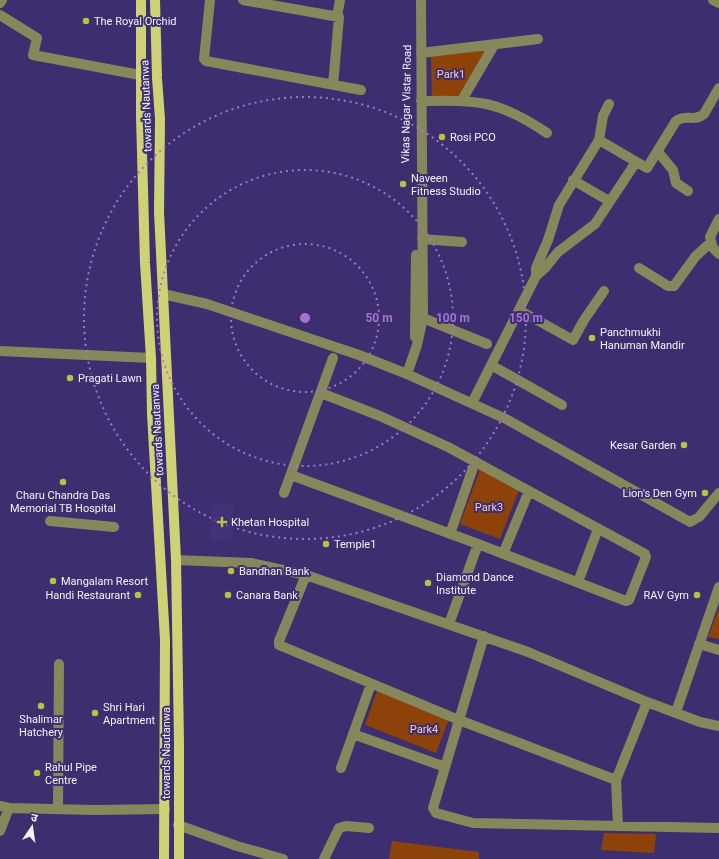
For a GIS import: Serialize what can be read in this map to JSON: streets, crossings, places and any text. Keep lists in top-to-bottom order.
{
  "streets": {
    "main road": ["towards Nautanwa"],
    "street": ["Vikas Nagar Vistar Road"]
  },
  "parks": ["Park1", "Park3", "Park4"],
  "places": {
    "other": [
      "The Royal Orchid",
      "Rosi PCO",
      "Naveen Fitness Studio",
      "Panchmukhi Hanuman Mandir",
      "Pragati Lawn",
      "Kesar Garden",
      "Charu Chandra Das Memorial TB Hospital",
      "Lion's Den Gym",
      "Temple1",
      "Bandhan Bank",
      "Mangalam Resort",
      "Diamond Dance Institute",
      "Handi Restaurant",
      "Canara Bank",
      "RAV Gym",
      "Shalimar Hatchery",
      "Shri Hari Apartment",
      "Rahul Pipe Centre"
    ],
    "health": ["Khetan Hospital"]
  },
  "north": "top",
  "rings": ["50 m", "100 m", "150 m"]
}
